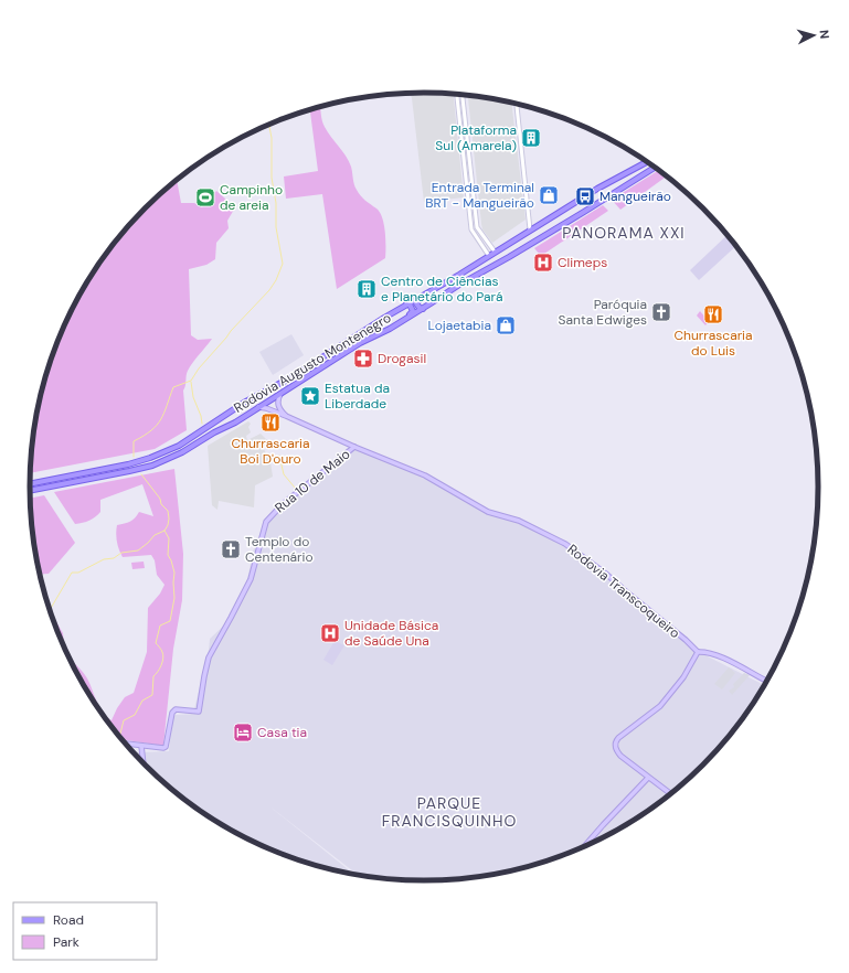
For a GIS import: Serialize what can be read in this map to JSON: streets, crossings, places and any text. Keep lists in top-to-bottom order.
{
  "streets": {
    "main road": ["Rodovia Augusto Montenegro", "Rua 10 de Maio", "Rodovia Transcoqueiro"]
  },
  "crossings": [
    ["Rodovia Augusto Montenegro", "Rodovia Transcoqueiro"],
    ["Rua 10 de Maio", "Rodovia Transcoqueiro"]
  ],
  "districts": ["PANORAMA XXI", "PARQUE FRANCISQUINHO"],
  "places": {
    "building": ["Plataforma Sul (Amarela)", "Centro de Ciências e Planetário do Pará"],
    "shop": ["Entrada Terminal BRT - Mangueirão", "Lojaetabia"],
    "bus stop": ["Mangueirão"],
    "sports": ["Campinho de areia"],
    "hospital": ["Climeps", "Unidade Básica de Saúde Una"],
    "church": ["Paróquia Santa Edwiges", "Templo do Centenário"],
    "restaurant": ["Churrascaria do Luis", "Churrascaria Boi D'ouro"],
    "pharmacy": ["Drogasil"],
    "place": ["Estatua da Liberdade"],
    "hotel": ["Casa tia"]
  },
  "legend": ["Road", "Park"],
  "north": "right"
}
